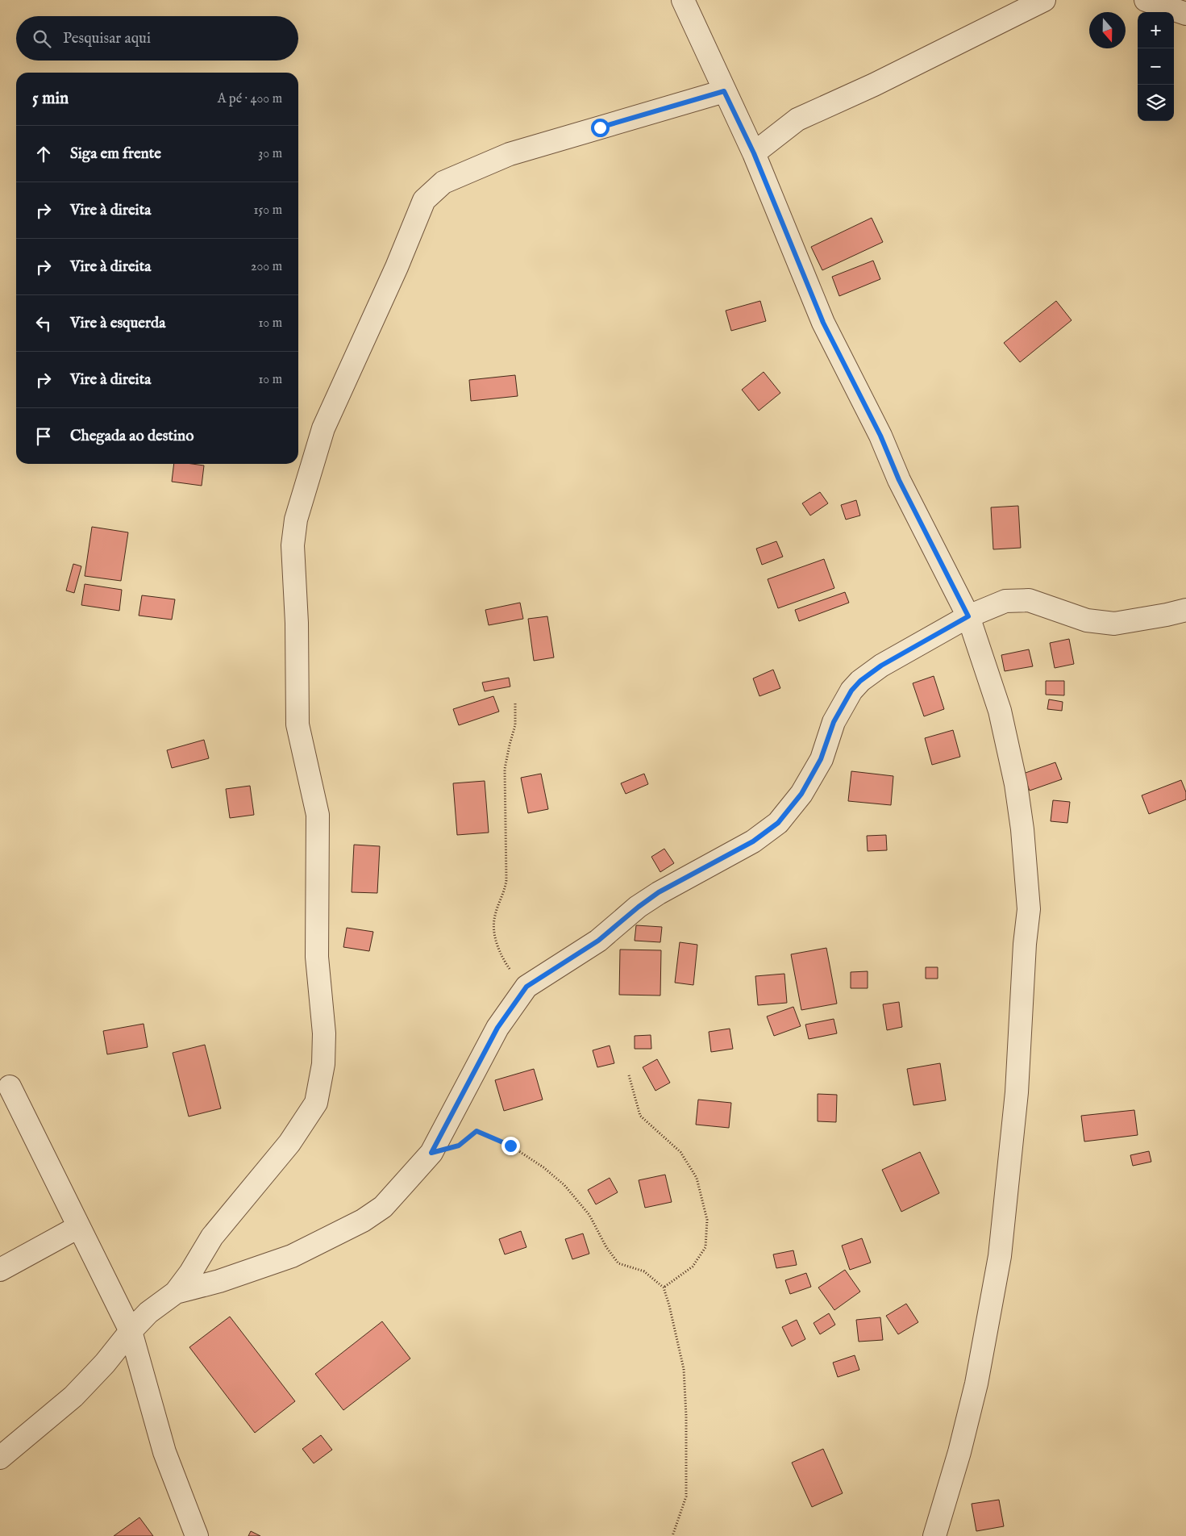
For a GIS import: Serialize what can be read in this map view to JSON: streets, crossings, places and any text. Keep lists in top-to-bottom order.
{
  "north": "bottom",
  "page": {
    "map_buttons": ["+", "−"],
    "search": "Pesquisar aqui",
    "heading": ["5 min", "A pé · 400 m"],
    "list": [
      ["Siga em frente", "30 m"],
      ["Vire à direita", "150 m"],
      ["Vire à direita", "200 m"],
      ["Vire à esquerda", "10 m"],
      ["Vire à direita", "10 m"],
      "Chegada ao destino"
    ]
  }
}
